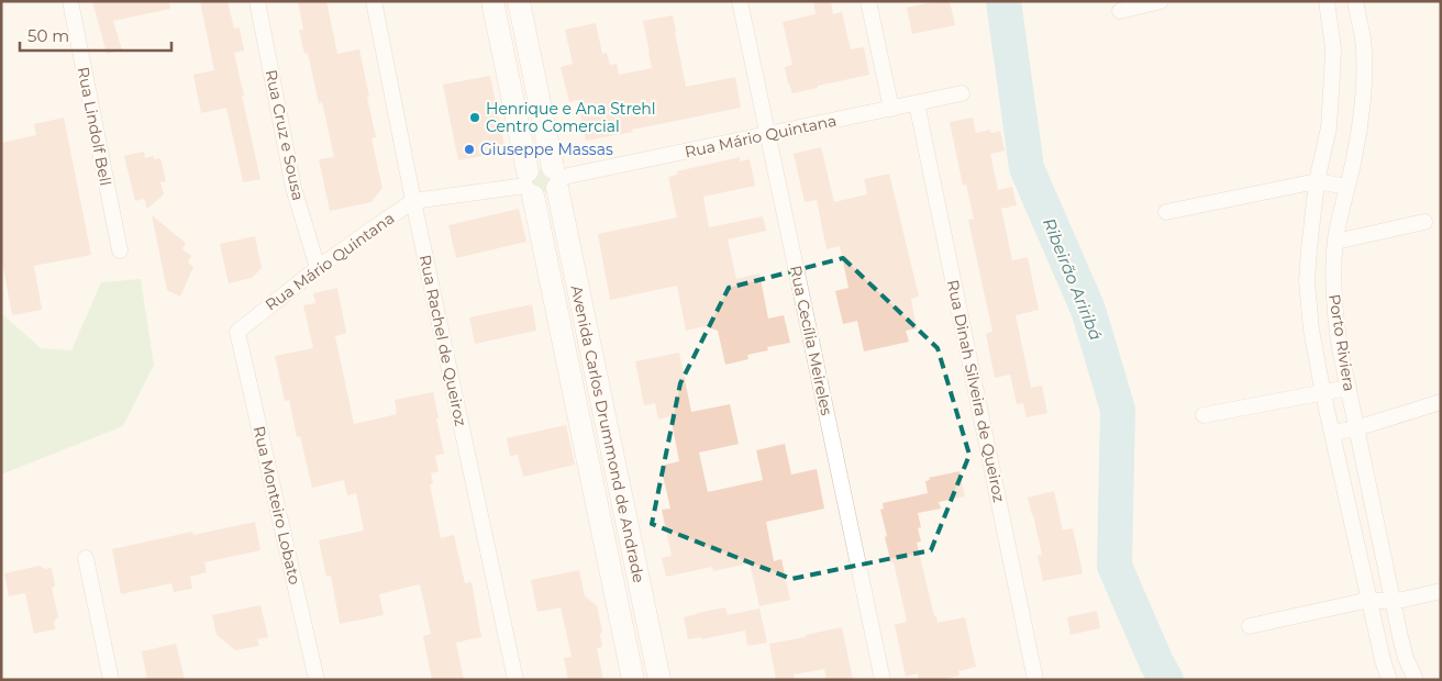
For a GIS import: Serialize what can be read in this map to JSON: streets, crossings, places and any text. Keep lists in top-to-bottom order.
{
  "streets": {
    "main road": ["Avenida Carlos Drummond de Andrade"],
    "street": [
      "Rua Lindolf Bell",
      "Rua Cruz e Sousa",
      "Rua Mário Quintana",
      "Rua Rachel de Queiroz",
      "Rua Cecília Meireles",
      "Porto Riviera",
      "Rua Dinah Silveira de Queiroz",
      "Rua Monteiro Lobato"
    ]
  },
  "crossings": [
    ["Rua Cruz e Sousa", "Rua Mário Quintana"],
    ["Rua Mário Quintana", "Rua Rachel de Queiroz"],
    ["Rua Mário Quintana", "Rua Cecília Meireles"],
    ["Rua Mário Quintana", "Rua Dinah Silveira de Queiroz"],
    ["Rua Mário Quintana", "Avenida Carlos Drummond de Andrade"],
    ["Rua Mário Quintana", "Rua Monteiro Lobato"]
  ],
  "water": ["Ribeirão Ariribá"],
  "places": ["Henrique e Ana Strehl Centro Comercial", "Giuseppe Massas"],
  "scale_bar": "50 m"
}
